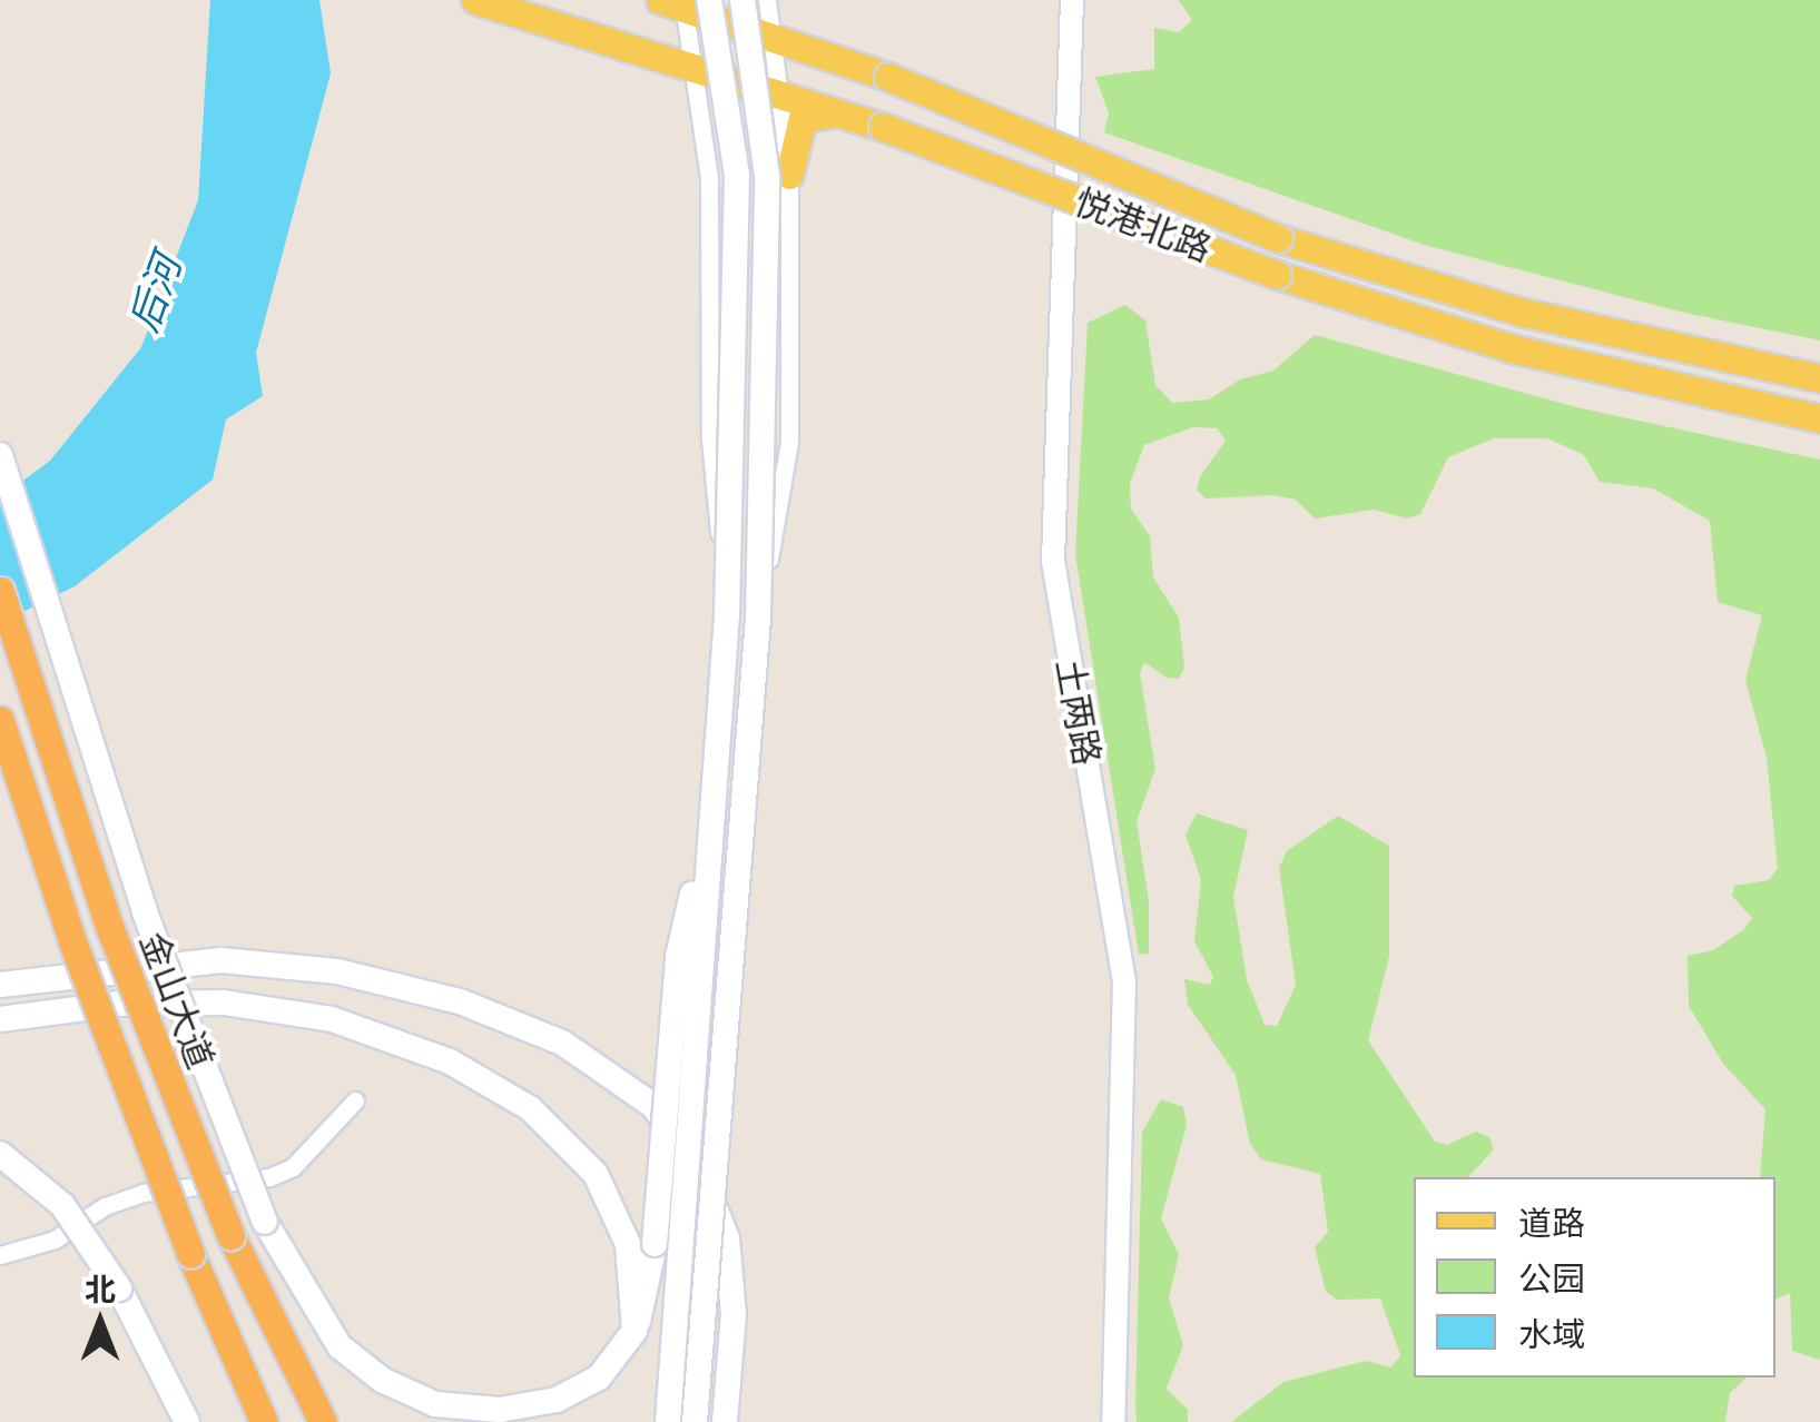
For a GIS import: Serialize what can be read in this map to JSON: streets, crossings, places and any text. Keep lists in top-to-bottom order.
{
  "streets": {
    "highway": ["金山大道"],
    "main road": ["悦港北路"],
    "street": ["土两路"]
  },
  "water": ["后河"],
  "legend": ["道路", "公园", "水域"],
  "north": "top"
}
